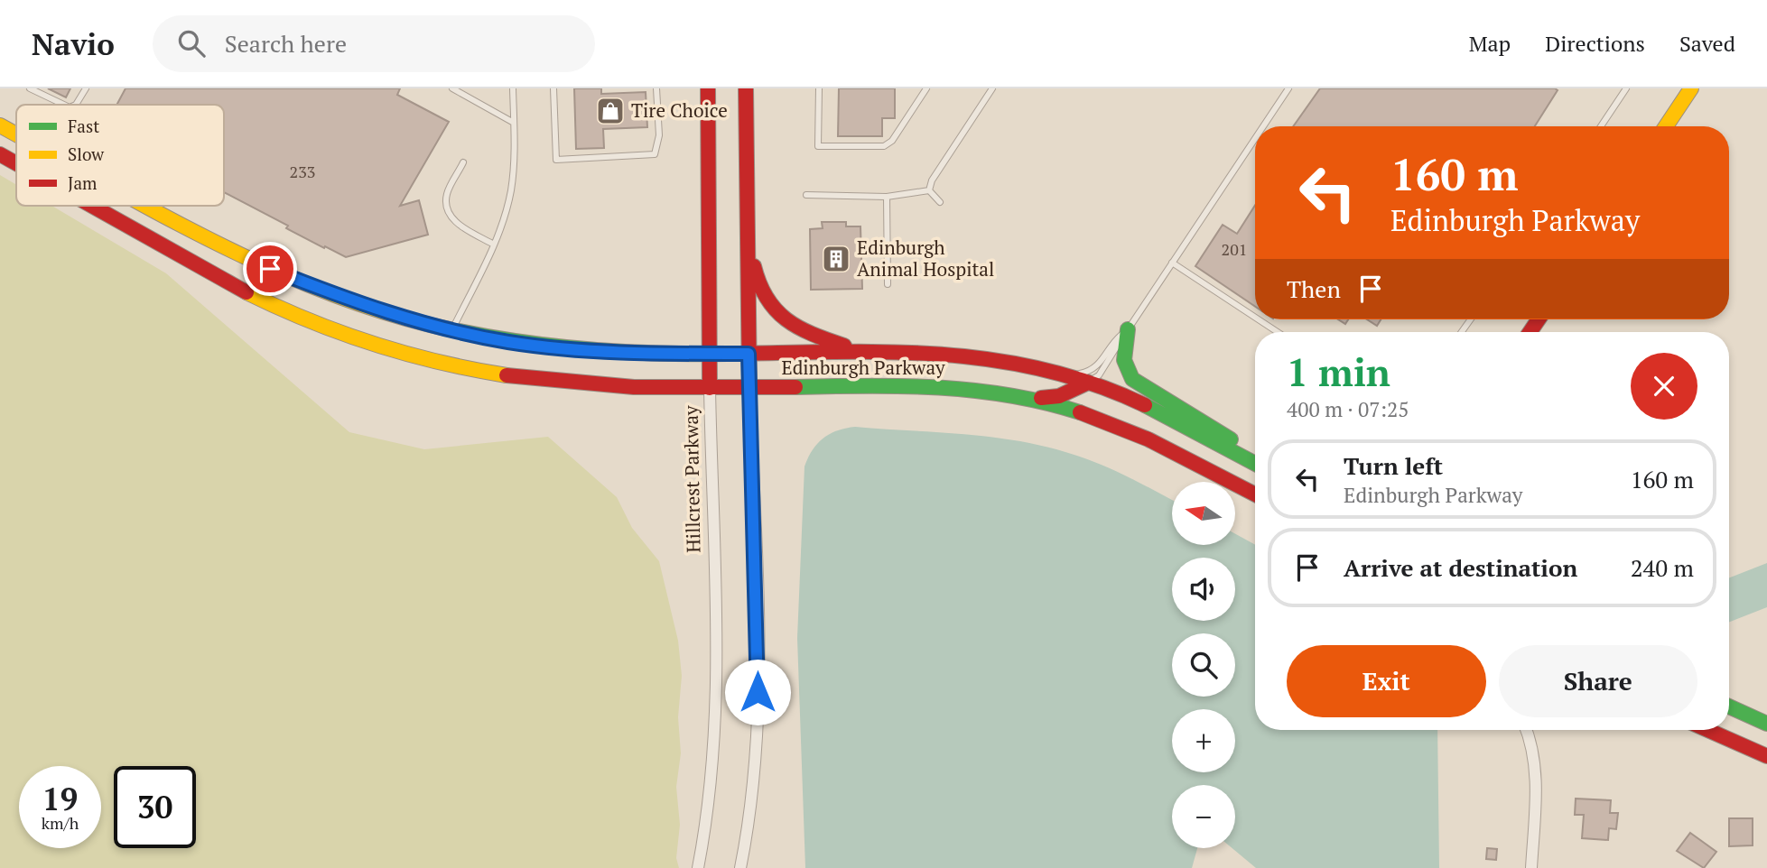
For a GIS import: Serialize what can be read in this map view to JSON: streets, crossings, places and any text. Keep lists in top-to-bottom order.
{
  "streets": {
    "main road": ["Edinburgh Parkway", "Hillcrest Parkway"]
  },
  "crossings": [
    ["Edinburgh Parkway", "Hillcrest Parkway"]
  ],
  "places": {
    "shop": ["Tire Choice"],
    "building": ["Edinburgh Animal Hospital"]
  },
  "house_numbers": ["233", "201"],
  "legend": ["Fast", "Slow", "Jam"],
  "north": "left",
  "page": {
    "header": "Navio",
    "search": "Search here",
    "nav": ["Map", "Directions", "Saved"],
    "turn": ["160 m", "Edinburgh Parkway"],
    "then": "Then",
    "heading": ["1 min", "400 m · 07:25"],
    "list": [
      {
        "name": "Turn left",
        "note": "Edinburgh Parkway",
        "value": "160 m"
      },
      {
        "name": "Arrive at destination",
        "value": "240 m"
      }
    ],
    "map_buttons": ["+", "−"],
    "buttons": ["Exit", "Share"],
    "speed": "19 km/h",
    "limit": "30"
  }
}
